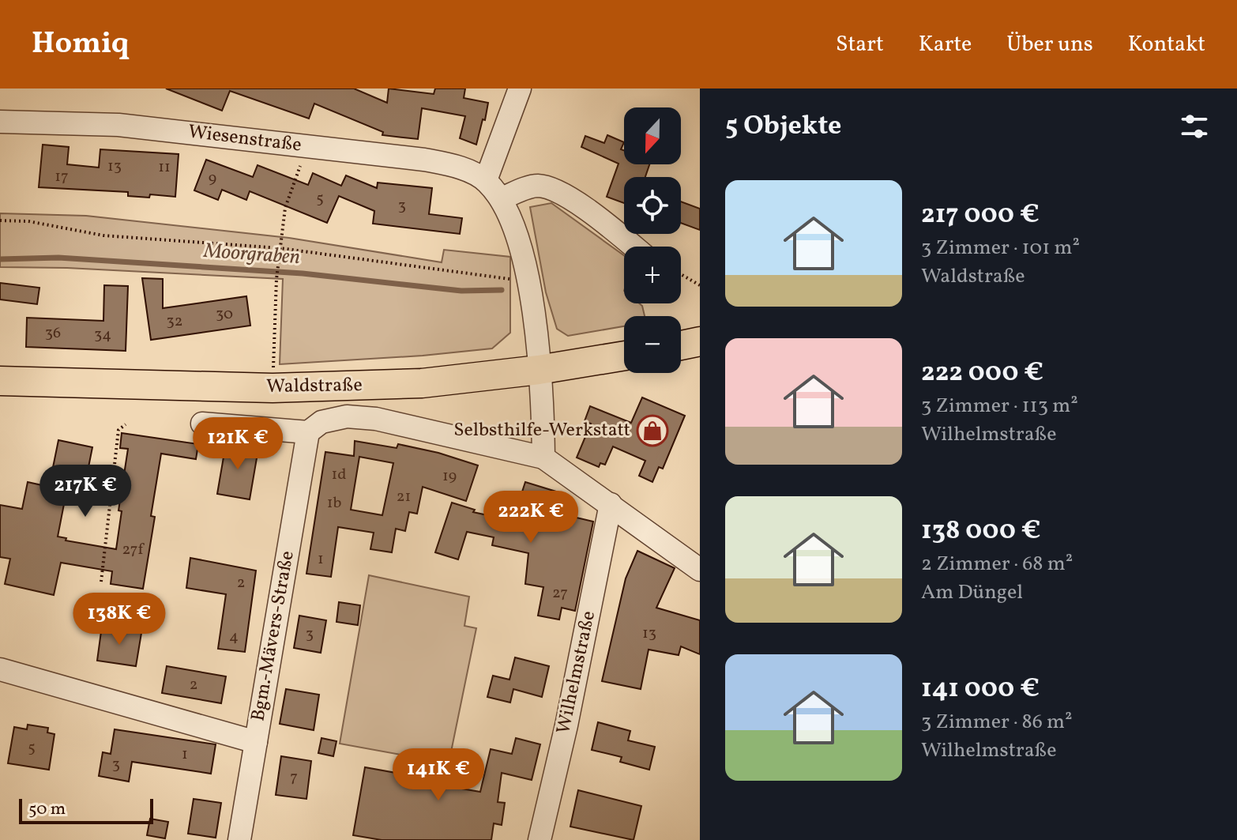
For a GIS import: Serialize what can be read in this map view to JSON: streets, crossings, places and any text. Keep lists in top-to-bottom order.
{
  "streets": {
    "main road": ["Waldstraße"],
    "street": ["Wiesenstraße", "Bgm.-Mävers-Straße", "Wilhelmstraße"]
  },
  "crossings": [
    ["Wiesenstraße", "Waldstraße"],
    ["Waldstraße", "Bgm.-Mävers-Straße"],
    ["Waldstraße", "Wilhelmstraße"]
  ],
  "water": ["Moorgraben"],
  "places": {
    "shop": ["Selbsthilfe-Werkstatt"]
  },
  "house_numbers": [
    "13",
    "11",
    "17",
    "9",
    "5",
    "3",
    "30",
    "32",
    "36",
    "34",
    "1d",
    "19",
    "21",
    "1b",
    "27f",
    "1",
    "2",
    "27",
    "13",
    "3",
    "4",
    "2",
    "5",
    "1",
    "3",
    "7"
  ],
  "scale_bar": "50 m",
  "north": "bottom",
  "page": {
    "header": "Homiq",
    "nav": [
      "Start",
      "Karte",
      "Über uns",
      "Kontakt"
    ],
    "heading": "5 Objekte",
    "map_buttons": ["+", "−"],
    "list": [
      {
        "name": "217 000 €",
        "note": "3 Zimmer · 101 m² · Waldstraße"
      },
      {
        "name": "222 000 €",
        "note": "3 Zimmer · 113 m² · Wilhelmstraße"
      },
      {
        "name": "138 000 €",
        "note": "2 Zimmer · 68 m² · Am Düngel"
      },
      {
        "name": "141 000 €",
        "note": "3 Zimmer · 86 m² · Wilhelmstraße"
      }
    ],
    "price": [
      "121K €",
      "217K €",
      "222K €",
      "138K €",
      "141K €"
    ],
    "scale": "50 m"
  }
}
